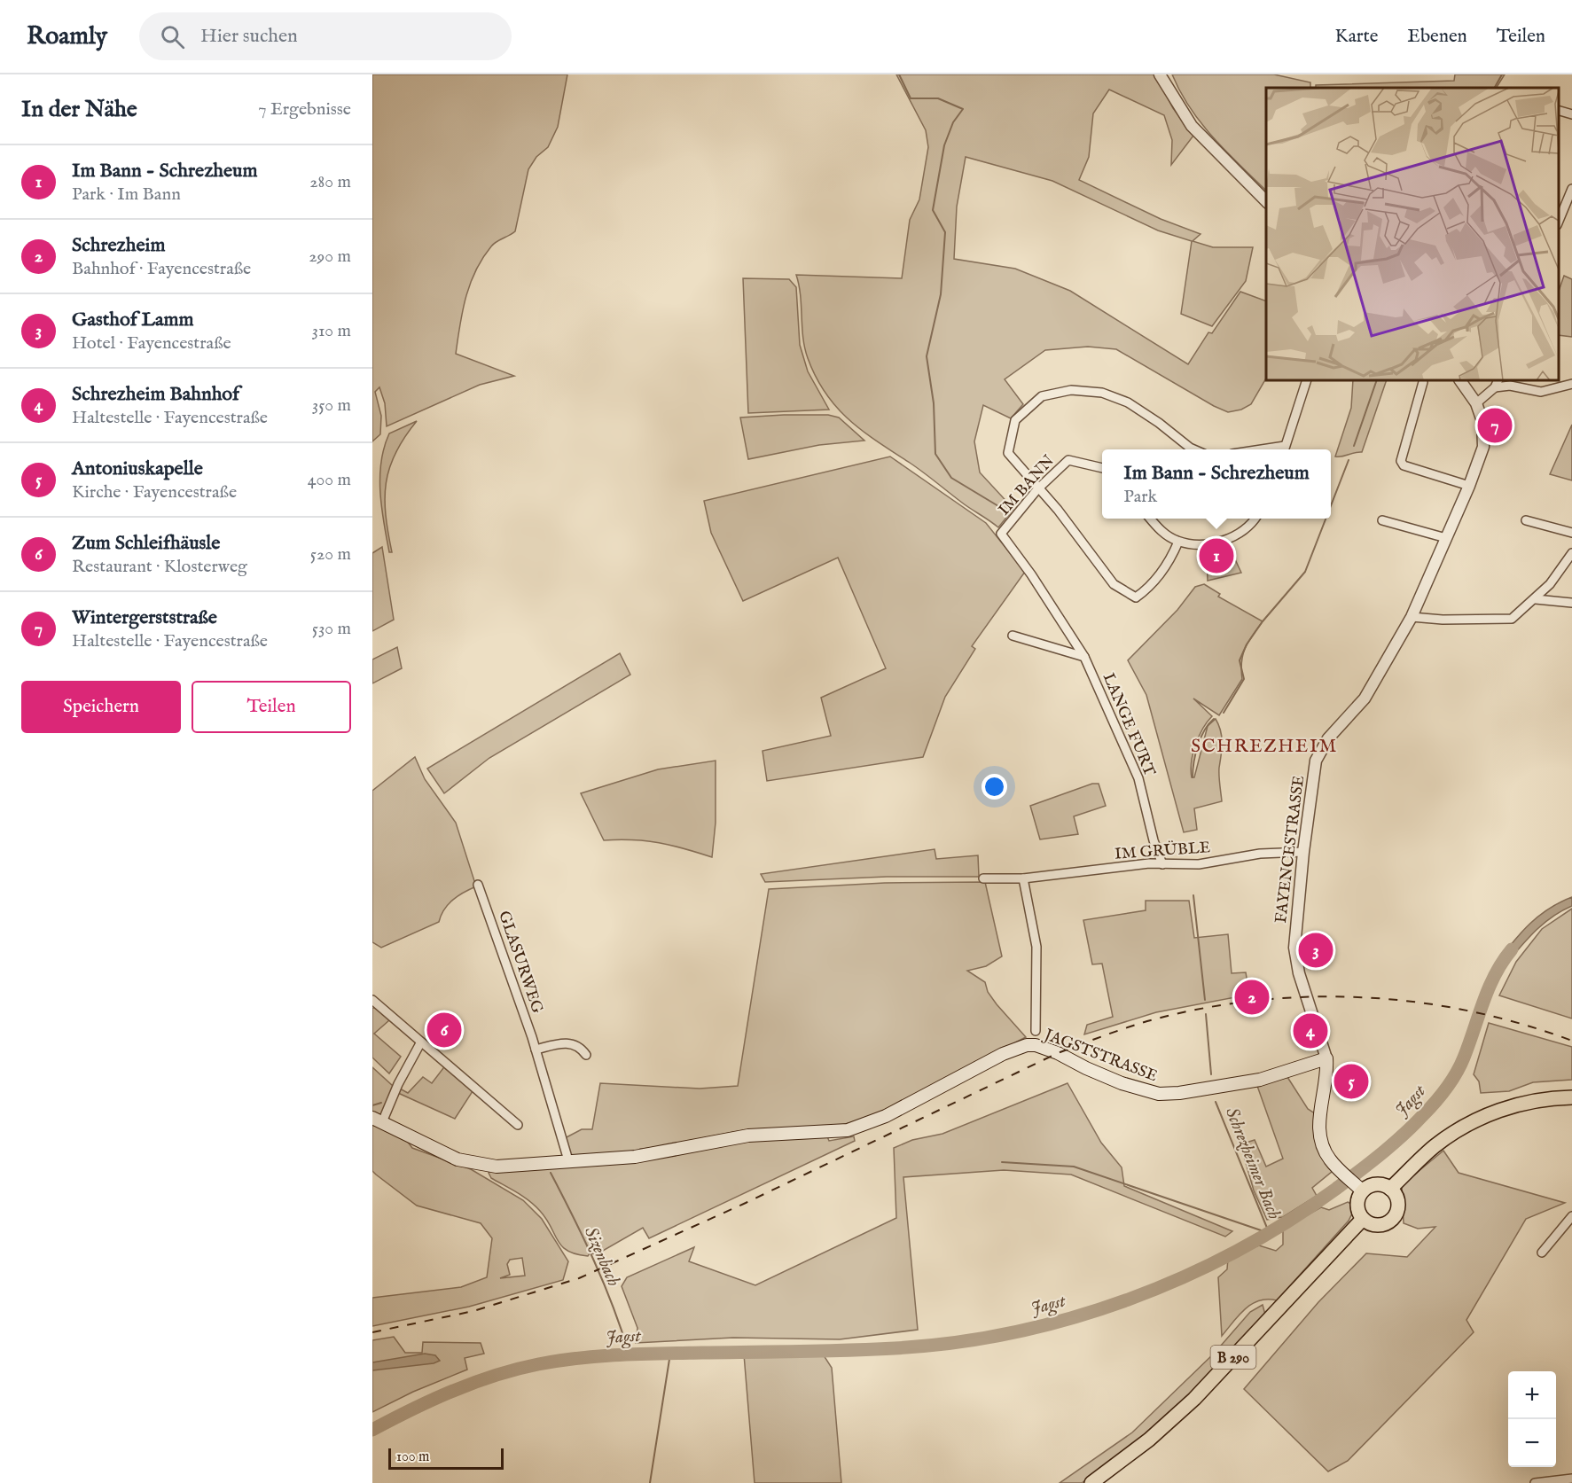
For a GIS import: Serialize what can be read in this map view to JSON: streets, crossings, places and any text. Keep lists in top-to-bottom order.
{
  "streets": {
    "main road": ["FAYENCESTRASSE", "JAGSTSTRASSE", "B 290"],
    "street": [
      "IM BANN",
      "LANGE FURT",
      "IM GRÜBLE",
      "GLASURWEG"
    ]
  },
  "crossings": [
    ["IM BANN", "LANGE FURT"],
    ["LANGE FURT", "IM GRÜBLE"],
    ["FAYENCESTRASSE", "IM GRÜBLE"],
    ["FAYENCESTRASSE", "JAGSTSTRASSE"],
    ["FAYENCESTRASSE", "B 290"],
    ["GLASURWEG", "JAGSTSTRASSE"]
  ],
  "districts": ["SCHREZHEIM"],
  "water": ["Jagst", "Schrezheimer Bach", "Sizenbach"],
  "scale_bar": "100 m",
  "page": {
    "header": "Roamly",
    "search": "Hier suchen",
    "nav": ["Karte", "Ebenen", "Teilen"],
    "heading": ["In der Nähe", "7 Ergebnisse"],
    "list": [
      {
        "mark": "1",
        "name": "Im Bann - Schrezheum",
        "note": "Park · Im Bann",
        "value": "280 m"
      },
      {
        "mark": "2",
        "name": "Schrezheim",
        "note": "Bahnhof · Fayencestraße",
        "value": "290 m"
      },
      {
        "mark": "3",
        "name": "Gasthof Lamm",
        "note": "Hotel · Fayencestraße",
        "value": "310 m"
      },
      {
        "mark": "4",
        "name": "Schrezheim Bahnhof",
        "note": "Haltestelle · Fayencestraße",
        "value": "350 m"
      },
      {
        "mark": "5",
        "name": "Antoniuskapelle",
        "note": "Kirche · Fayencestraße",
        "value": "400 m"
      },
      {
        "mark": "6",
        "name": "Zum Schleifhäusle",
        "note": "Restaurant · Klosterweg",
        "value": "520 m"
      },
      {
        "mark": "7",
        "name": "Wintergerststraße",
        "note": "Haltestelle · Fayencestraße",
        "value": "530 m"
      }
    ],
    "pins": [
      "7",
      "1",
      "3",
      "2",
      "6",
      "4",
      "5"
    ],
    "popup": ["Im Bann - Schrezheum", "Park"],
    "buttons": ["Speichern", "Teilen"],
    "map_buttons": ["+", "−"],
    "scale": "100 m"
  }
}
